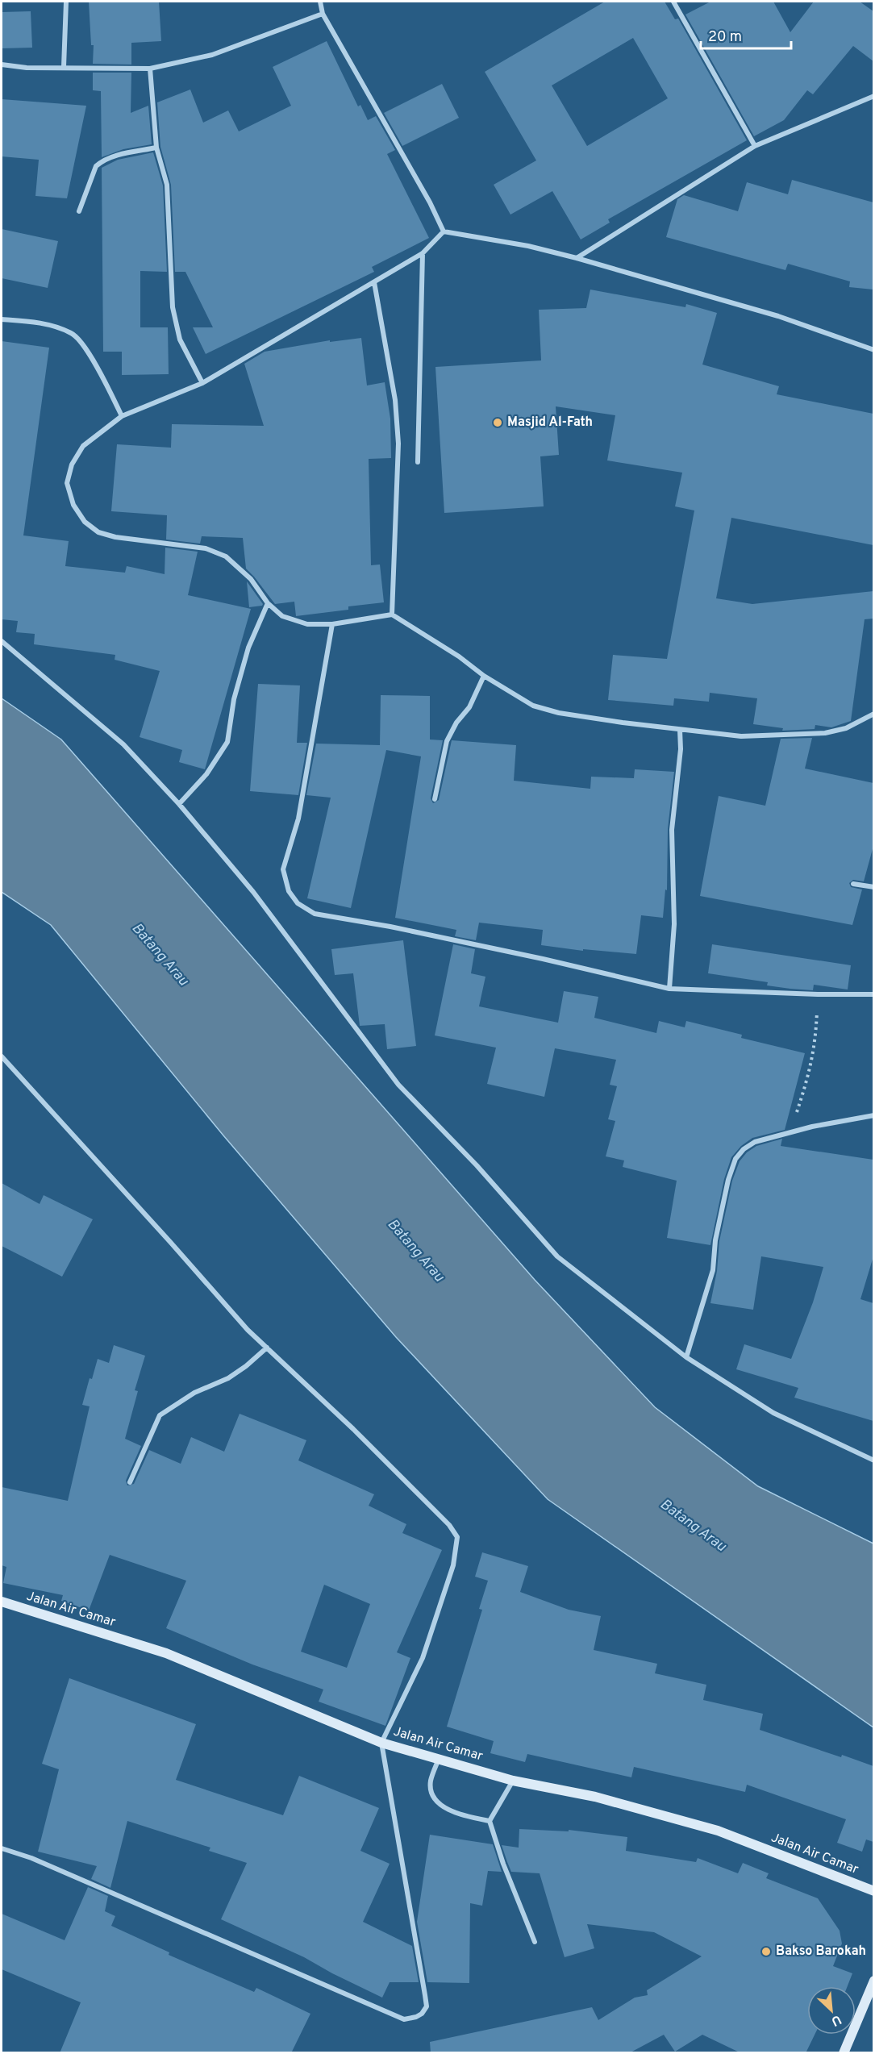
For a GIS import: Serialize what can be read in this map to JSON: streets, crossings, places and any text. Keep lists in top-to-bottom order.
{
  "streets": {
    "main road": ["Jalan Air Camar"]
  },
  "water": ["Batang Arau"],
  "places": ["Masjid Al-Fath", "Bakso Barokah"],
  "scale_bar": "20 m",
  "north": "bottom right"
}
